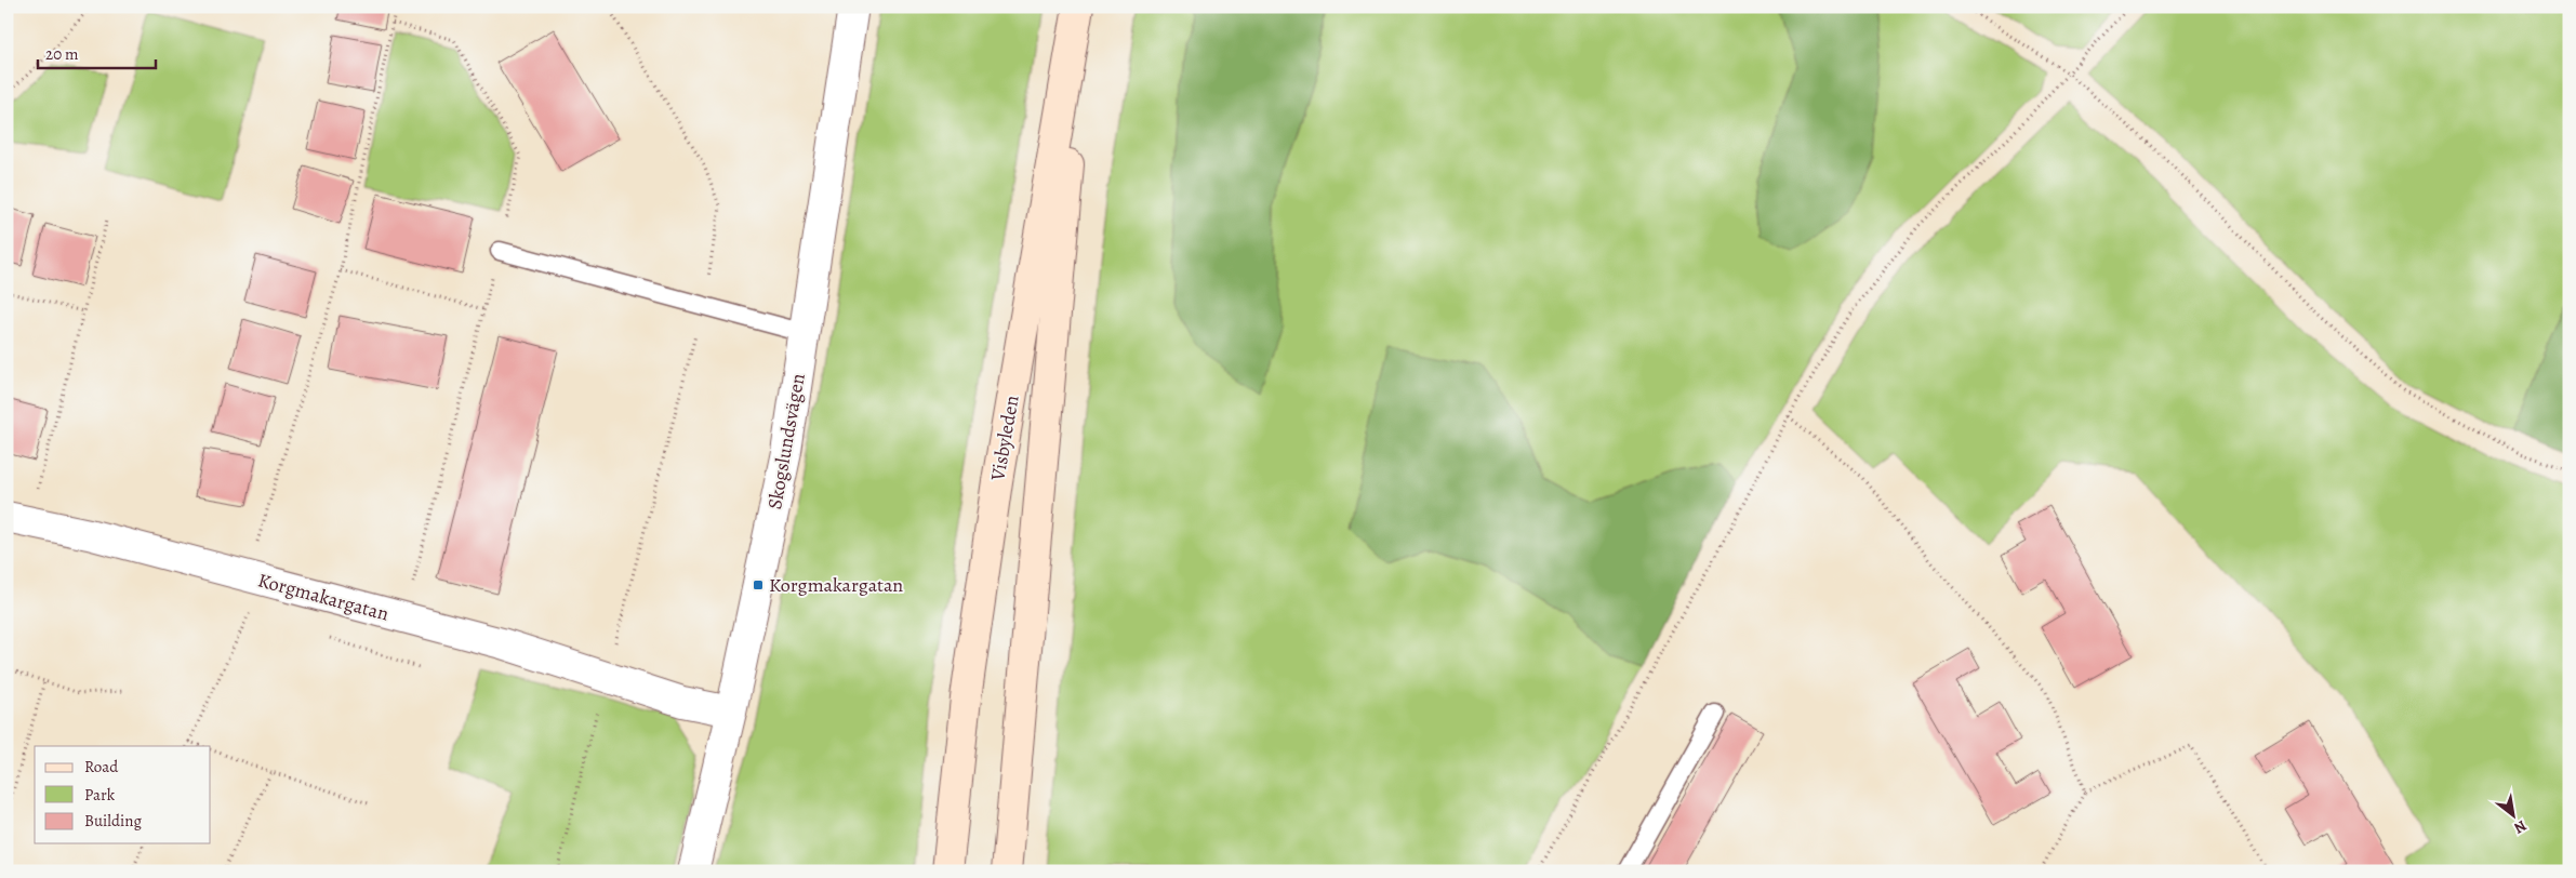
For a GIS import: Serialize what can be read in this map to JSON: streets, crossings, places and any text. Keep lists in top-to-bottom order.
{
  "streets": {
    "main road": ["Visbyleden"],
    "street": ["Skogslundsvägen", "Korgmakargatan"]
  },
  "crossings": [
    ["Skogslundsvägen", "Korgmakargatan"]
  ],
  "places": {
    "transit": ["Korgmakargatan"]
  },
  "legend": ["Road", "Park", "Building"],
  "scale_bar": "20 m",
  "north": "bottom right"
}
